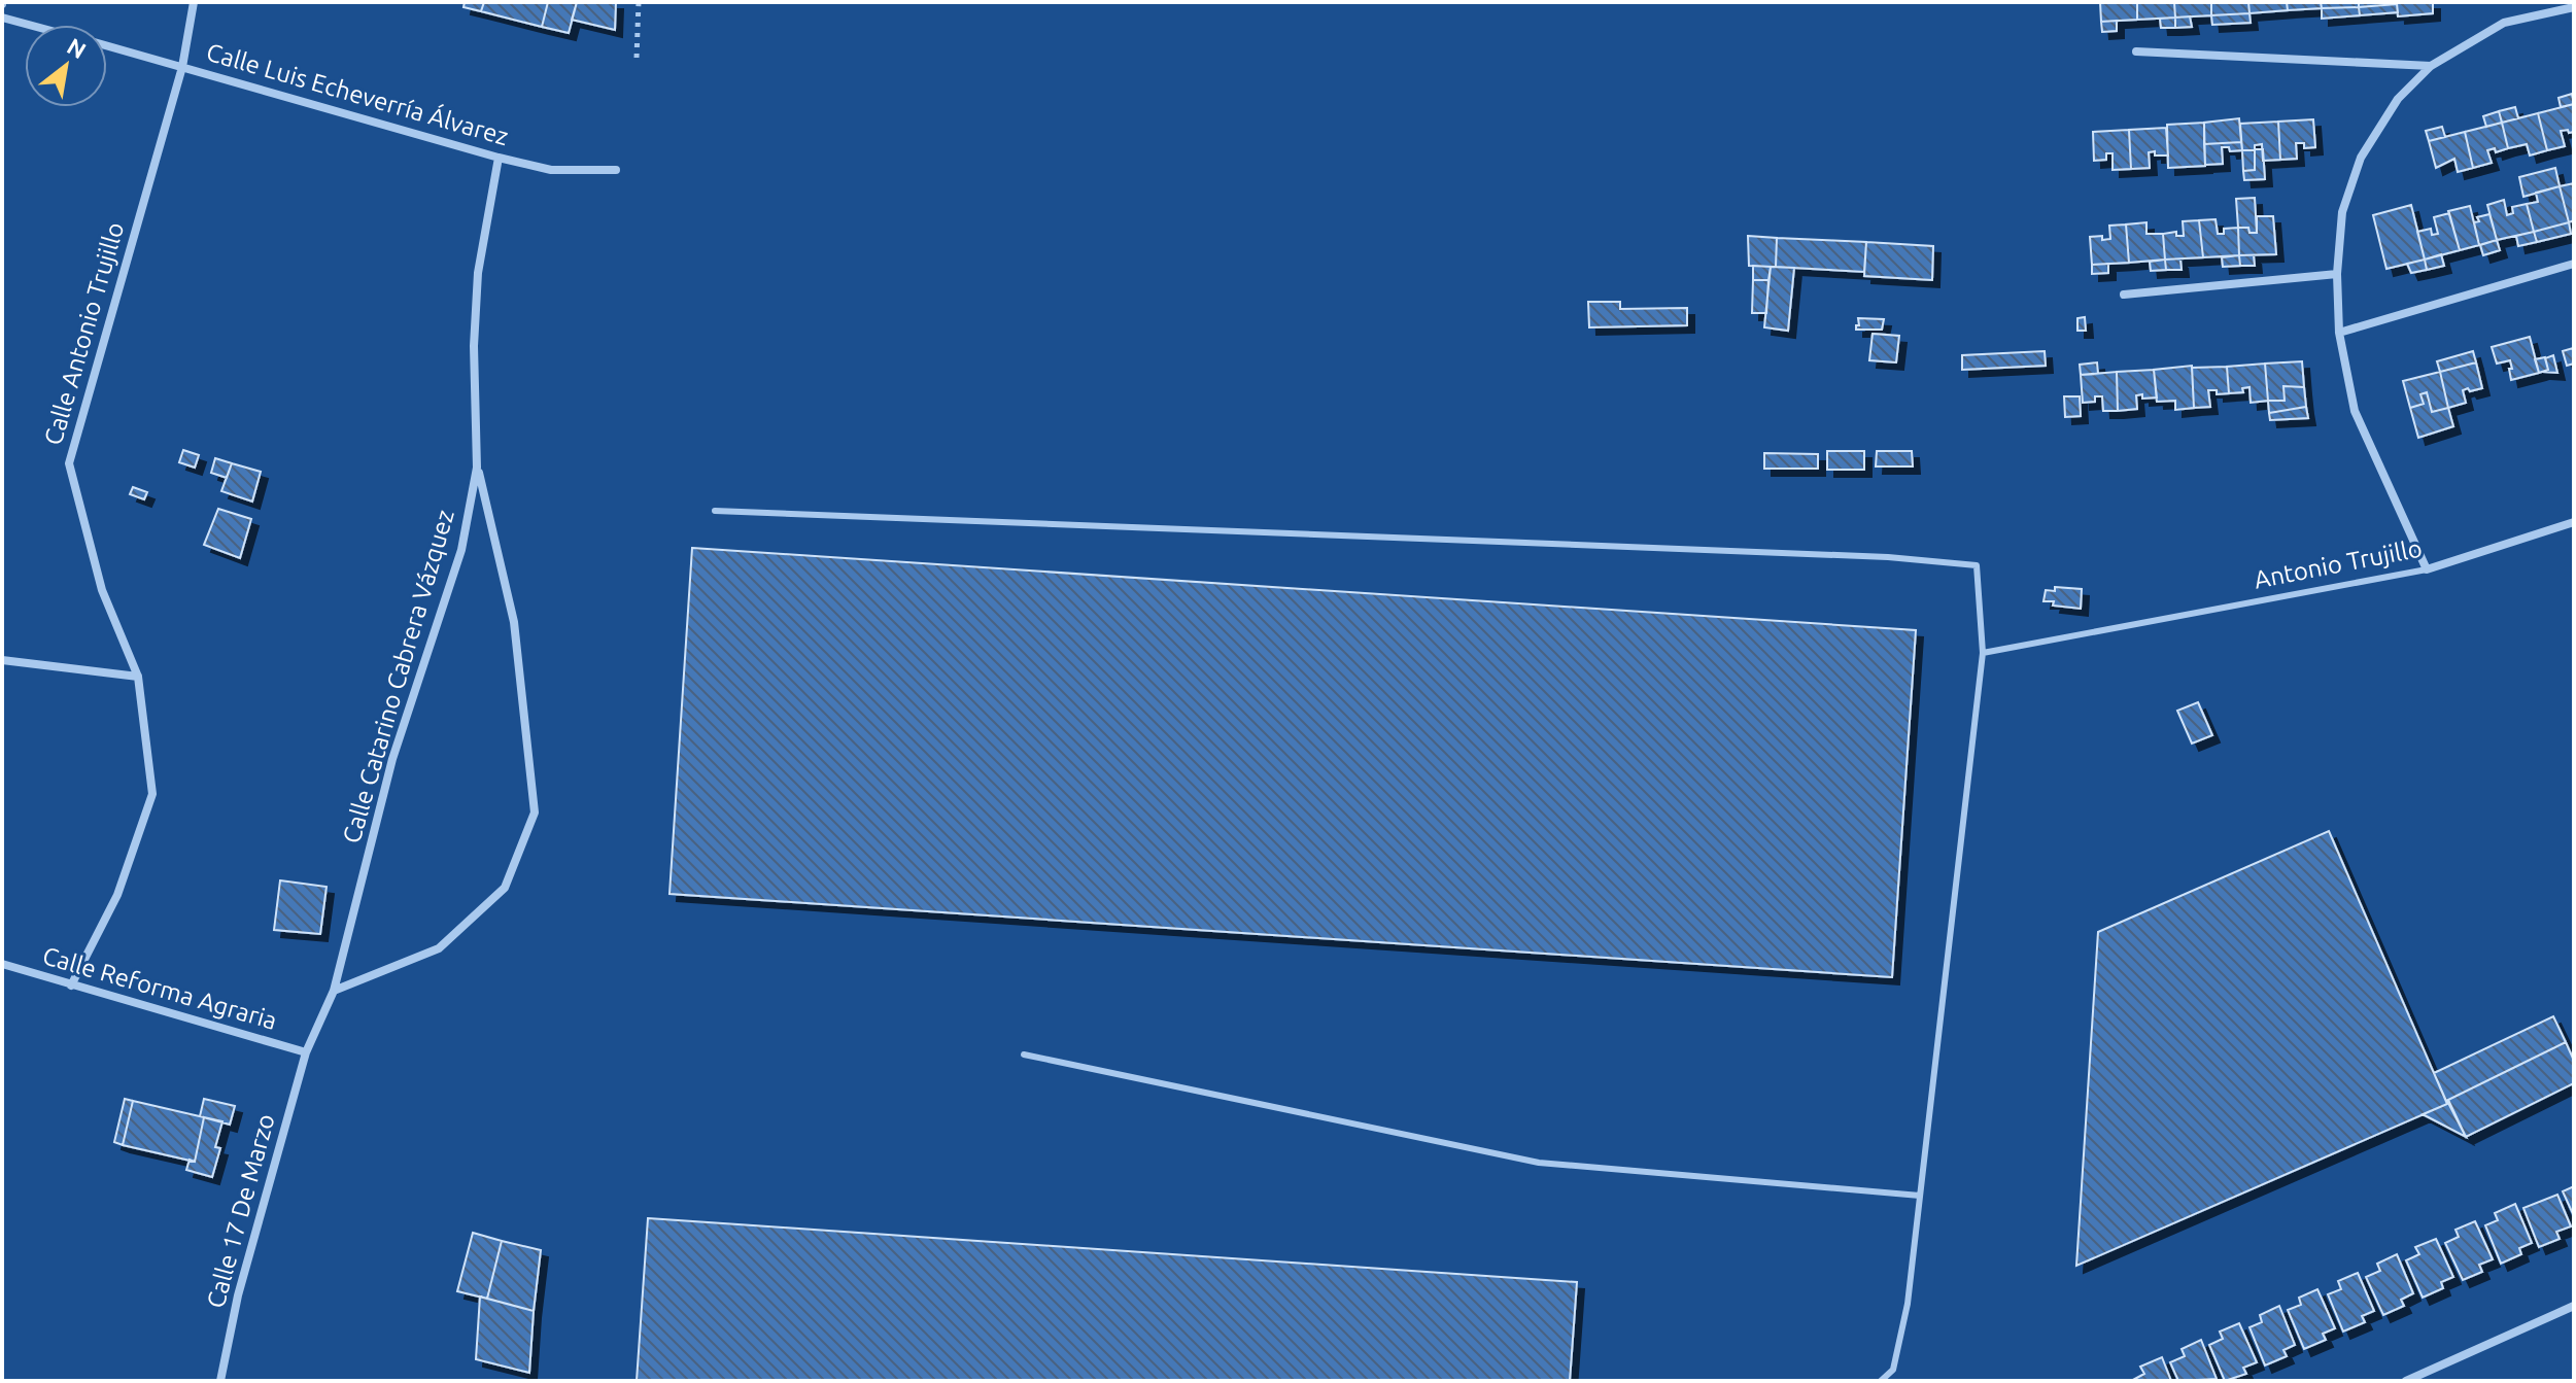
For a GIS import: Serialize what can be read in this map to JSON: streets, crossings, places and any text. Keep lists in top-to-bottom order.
{
  "streets": {
    "street": [
      "Calle Luis Echeverría Álvarez",
      "Calle Antonio Trujillo",
      "Antonio Trujillo",
      "Calle Catarino Cabrera Vázquez",
      "Calle Reforma Agraria",
      "Calle 17 De Marzo"
    ]
  },
  "crossings": [
    ["Calle Luis Echeverría Álvarez", "Calle Antonio Trujillo"],
    ["Calle Luis Echeverría Álvarez", "Calle Catarino Cabrera Vázquez"],
    ["Calle Antonio Trujillo", "Calle Reforma Agraria"],
    ["Calle Catarino Cabrera Vázquez", "Calle Reforma Agraria"],
    ["Calle Catarino Cabrera Vázquez", "Calle 17 De Marzo"],
    ["Calle Reforma Agraria", "Calle 17 De Marzo"]
  ],
  "north": "top right"
}
